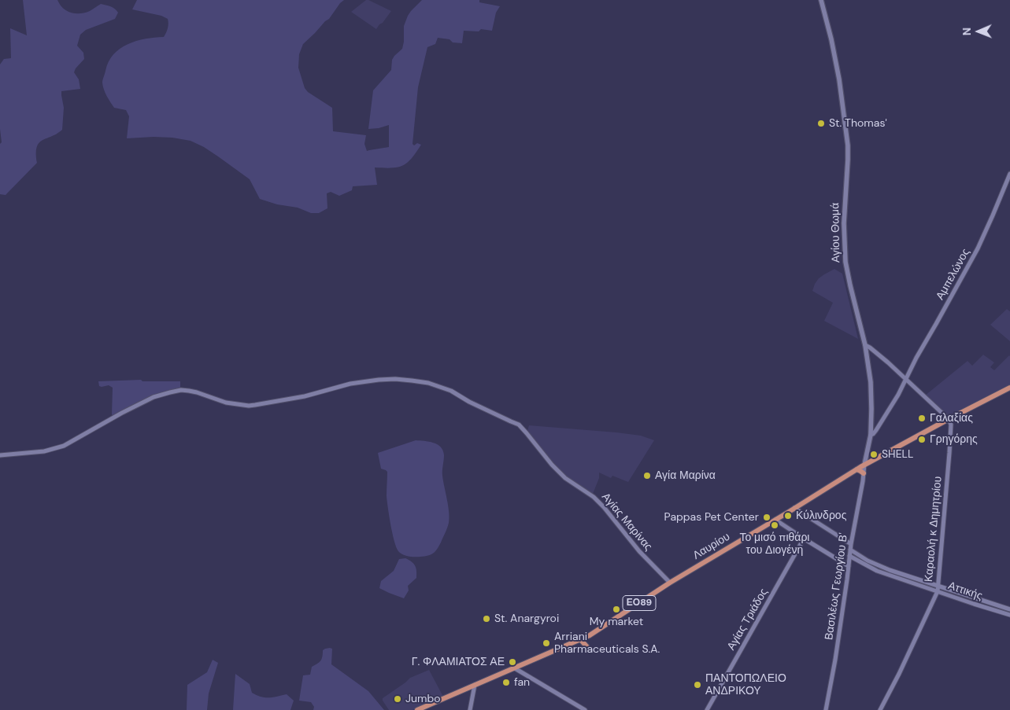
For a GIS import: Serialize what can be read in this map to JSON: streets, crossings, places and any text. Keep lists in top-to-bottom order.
{
  "streets": {
    "main road": ["Αγίου Θωμά", "Λαυρίου", "ΕΟ89"],
    "street": [
      "Αμπελώνος",
      "Αγίας Μαρίνας",
      "Καραολή κ Δημητρίου",
      "Βασιλέως Γεωργίου Β'",
      "Αττικής",
      "Αγίας Τριάδος"
    ]
  },
  "crossings": [
    ["Αγίου Θωμά", "Αμπελώνος"],
    ["Αγίου Θωμά", "Λαυρίου"],
    ["Αγίου Θωμά", "Βασιλέως Γεωργίου Β'"],
    ["Αγίας Μαρίνας", "Λαυρίου"],
    ["Καραολή κ Δημητρίου", "Λαυρίου"],
    ["Καραολή κ Δημητρίου", "Αττικής"],
    ["Λαυρίου", "Βασιλέως Γεωργίου Β'"],
    ["Βασιλέως Γεωργίου Β'", "Αττικής"]
  ],
  "places": [
    "St. Thomas'",
    "Γαλαξίας",
    "Γρηγόρης",
    "SHELL",
    "Αγία Μαρίνα",
    "Κύλινδρος",
    "Pappas Pet Center",
    "Το μισό πιθάρι του Διογένη",
    "My market",
    "St. Anargyroi",
    "Arriani Pharmaceuticals S.A.",
    "Γ. ΦΛΑΜΙΑΤΟΣ ΑΕ",
    "fan",
    "ΠΑΝΤΟΠΩΛΕΙΟ ΑΝΔΡΙΚΟΥ",
    "Jumbo"
  ],
  "north": "left"
}
